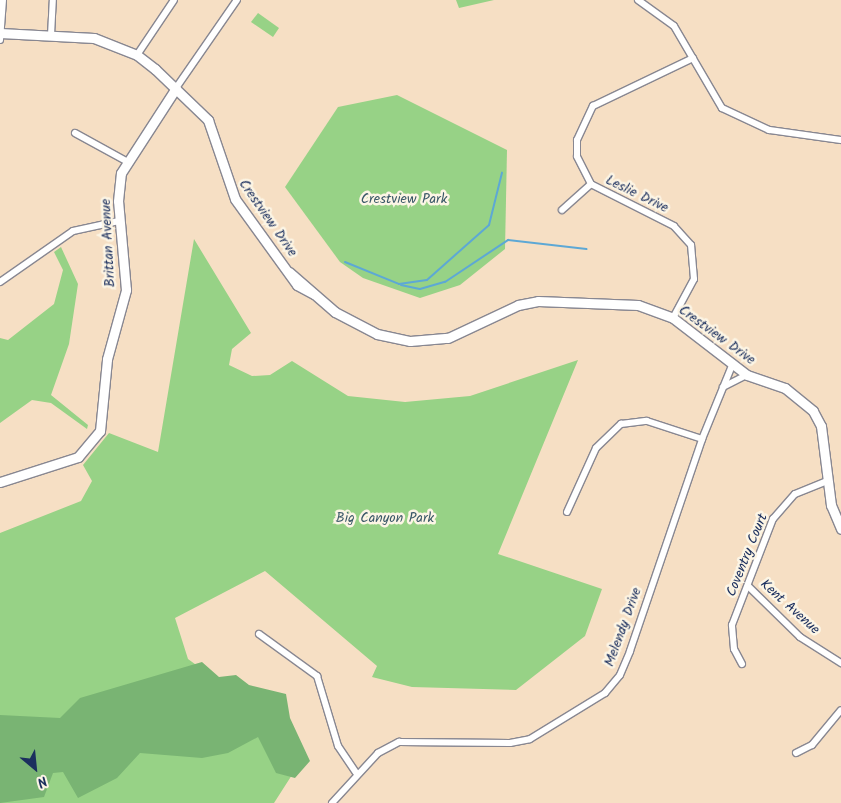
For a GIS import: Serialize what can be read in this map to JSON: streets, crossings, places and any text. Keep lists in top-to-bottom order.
{
  "streets": {
    "street": [
      "Leslie Drive",
      "Crestview Drive",
      "Brittan Avenue",
      "Coventry Court",
      "Kent Avenue",
      "Melendy Drive"
    ]
  },
  "crossings": [
    ["Leslie Drive", "Crestview Drive"],
    ["Crestview Drive", "Brittan Avenue"],
    ["Crestview Drive", "Coventry Court"],
    ["Crestview Drive", "Melendy Drive"],
    ["Coventry Court", "Kent Avenue"]
  ],
  "parks": ["Crestview Park", "Big Canyon Park"],
  "north": "bottom right"
}
